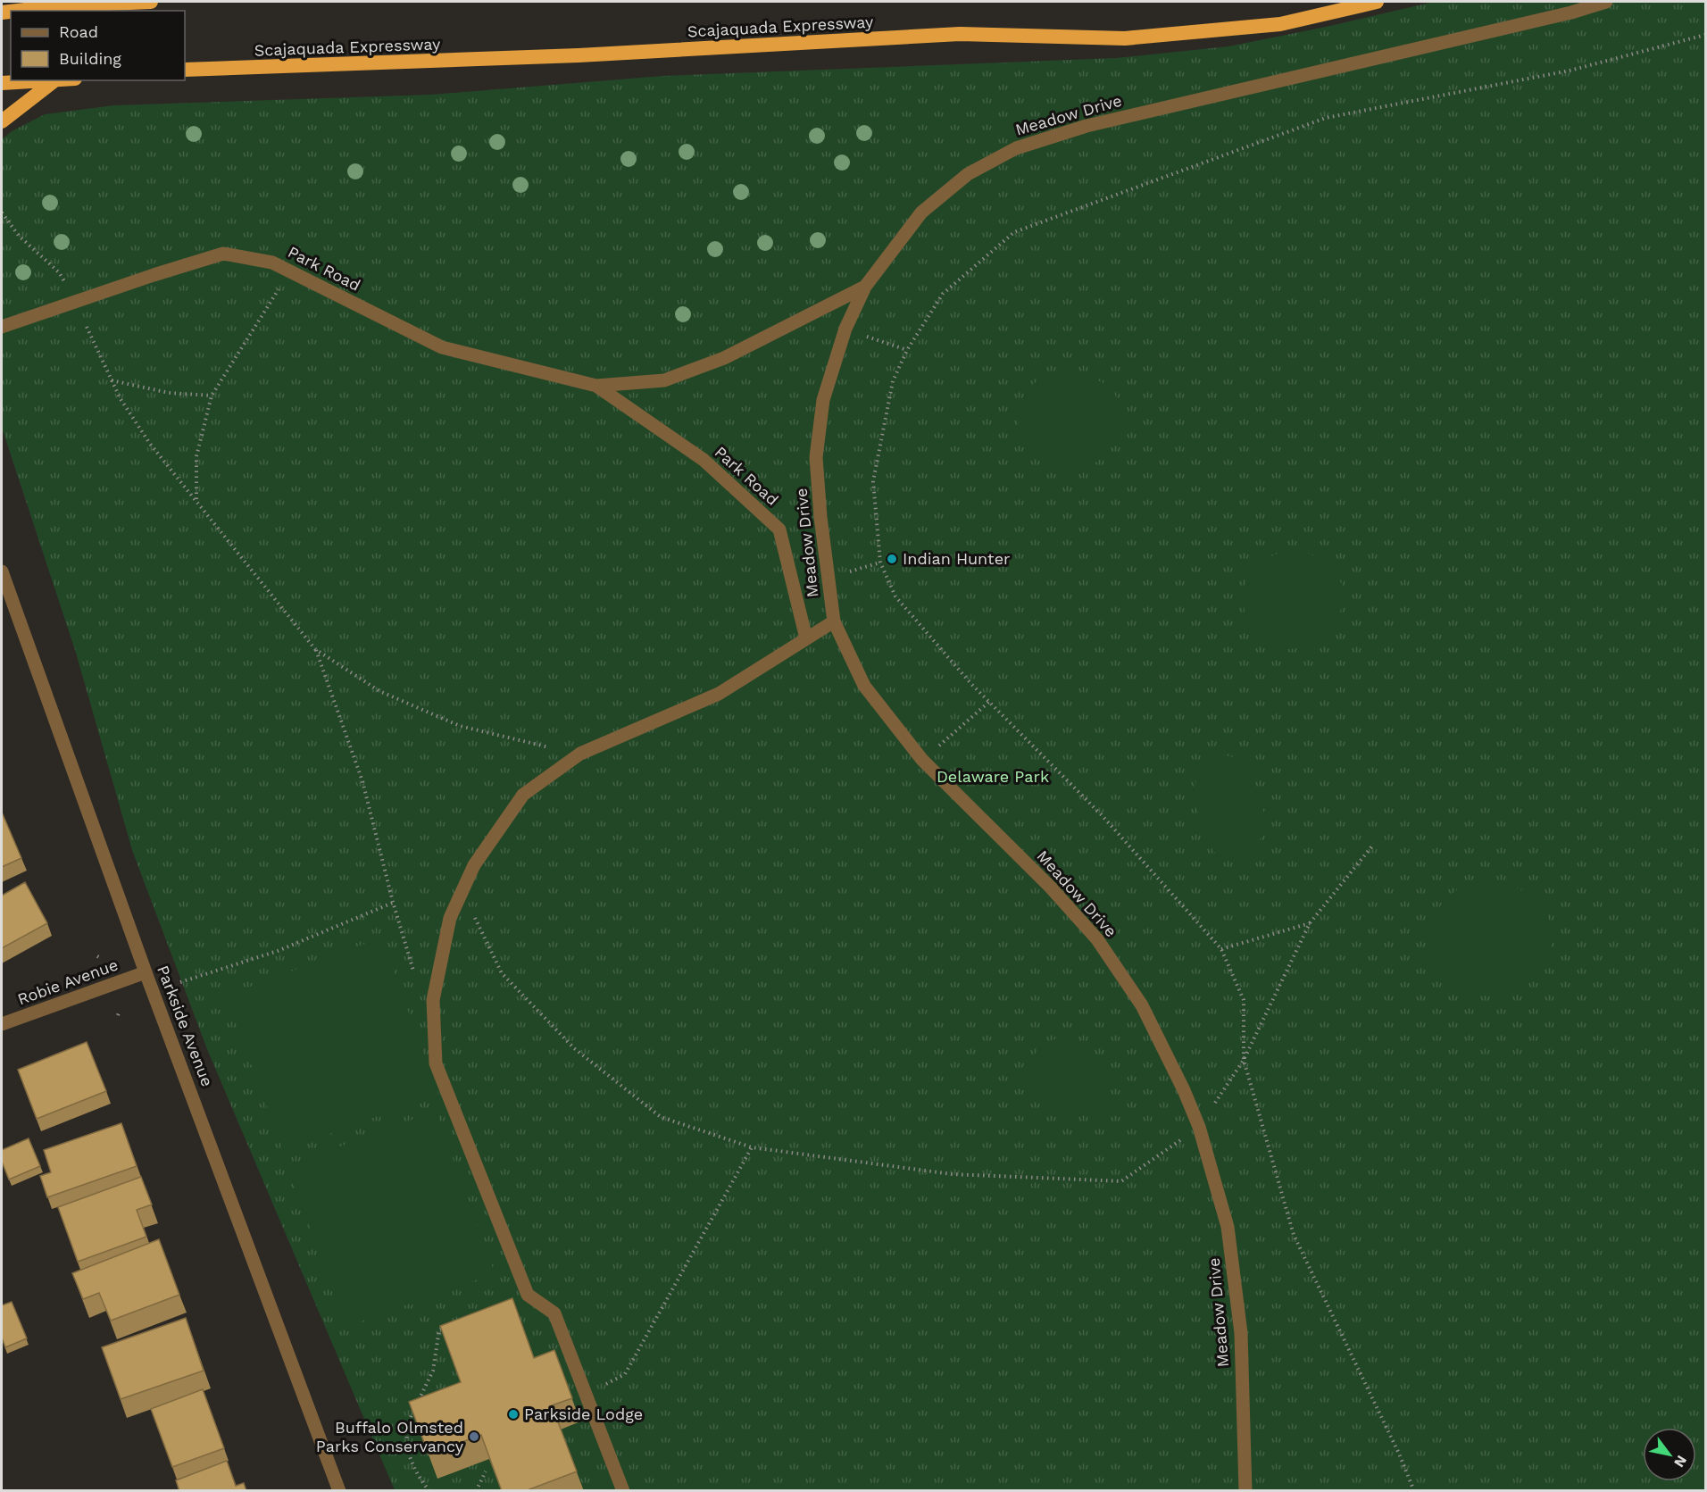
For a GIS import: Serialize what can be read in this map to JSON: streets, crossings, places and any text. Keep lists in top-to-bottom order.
{
  "streets": {
    "highway": ["Scajaquada Expressway"],
    "street": [
      "Meadow Drive",
      "Park Road",
      "Robie Avenue",
      "Parkside Avenue"
    ]
  },
  "crossings": [
    ["Meadow Drive", "Park Road"],
    ["Robie Avenue", "Parkside Avenue"]
  ],
  "parks": ["Delaware Park"],
  "places": ["Indian Hunter", "Parkside Lodge", "Buffalo Olmsted Parks Conservancy"],
  "legend": ["Road", "Building"],
  "north": "bottom right"
}
